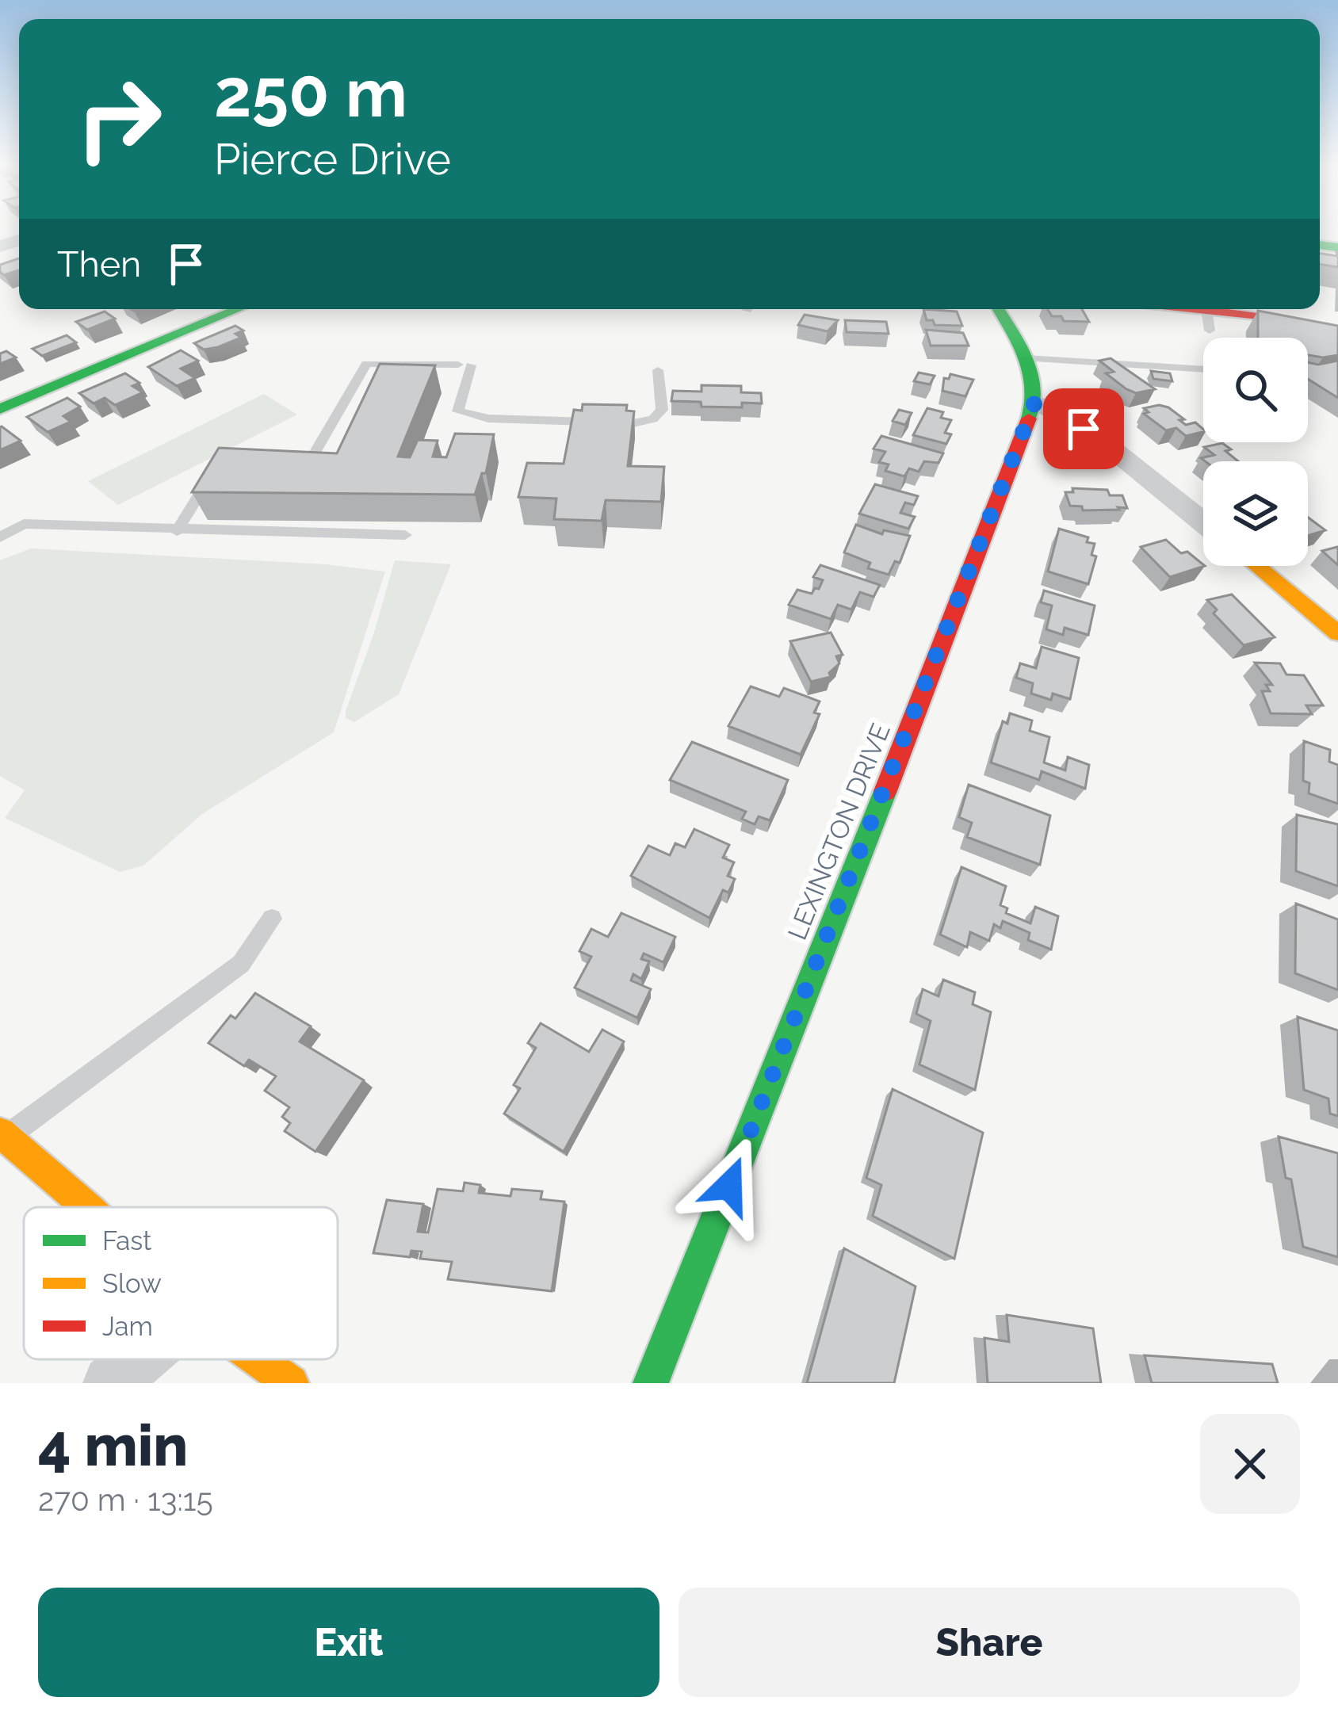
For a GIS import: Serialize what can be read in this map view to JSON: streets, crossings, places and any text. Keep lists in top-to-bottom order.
{
  "streets": {
    "street": ["LEXINGTON DRIVE"]
  },
  "legend": ["Fast", "Slow", "Jam"],
  "page": {
    "turn": ["250 m", "Pierce Drive"],
    "then": "Then",
    "heading": ["4 min", "270 m · 13:15"],
    "buttons": ["Exit", "Share"]
  }
}
